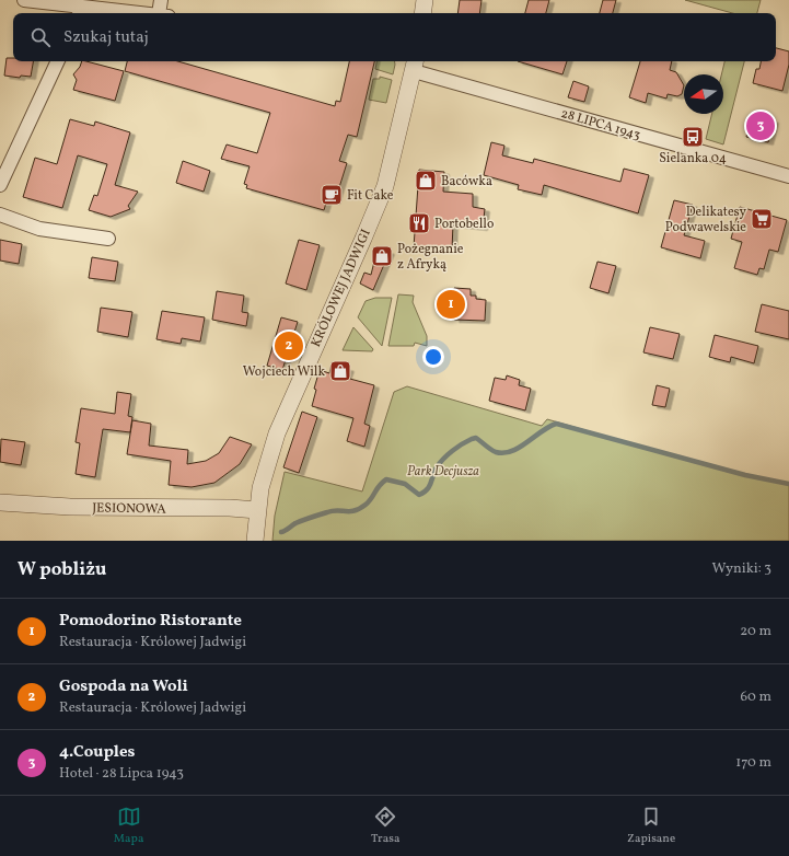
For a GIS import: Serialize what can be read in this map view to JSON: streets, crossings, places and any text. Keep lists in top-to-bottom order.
{
  "streets": {
    "street": ["28 LIPCA 1943", "KRÓLOWEJ JADWIGI", "JESIONOWA"]
  },
  "crossings": [
    ["28 LIPCA 1943", "KRÓLOWEJ JADWIGI"],
    ["KRÓLOWEJ JADWIGI", "JESIONOWA"]
  ],
  "parks": ["Park Decjusza"],
  "places": {
    "bus stop": ["Sielanka 04"],
    "shop": ["Bacówka", "Pożegnanie z Afryką", "Wojciech Wilk"],
    "cafe": ["Fit Cake"],
    "supermarket": ["Delikatesy Podwawelskie"],
    "restaurant": ["Portobello"]
  },
  "north": "left",
  "page": {
    "search": "Szukaj tutaj",
    "pins": ["3", "1", "2"],
    "heading": ["W pobliżu", "Wyniki: 3"],
    "list": [
      {
        "mark": "1",
        "name": "Pomodorino Ristorante",
        "note": "Restauracja · Królowej Jadwigi",
        "value": "20 m"
      },
      {
        "mark": "2",
        "name": "Gospoda na Woli",
        "note": "Restauracja · Królowej Jadwigi",
        "value": "60 m"
      },
      {
        "mark": "3",
        "name": "4.Couples",
        "note": "Hotel · 28 Lipca 1943",
        "value": "170 m"
      }
    ],
    "nav": ["Mapa", "Trasa", "Zapisane"]
  }
}
